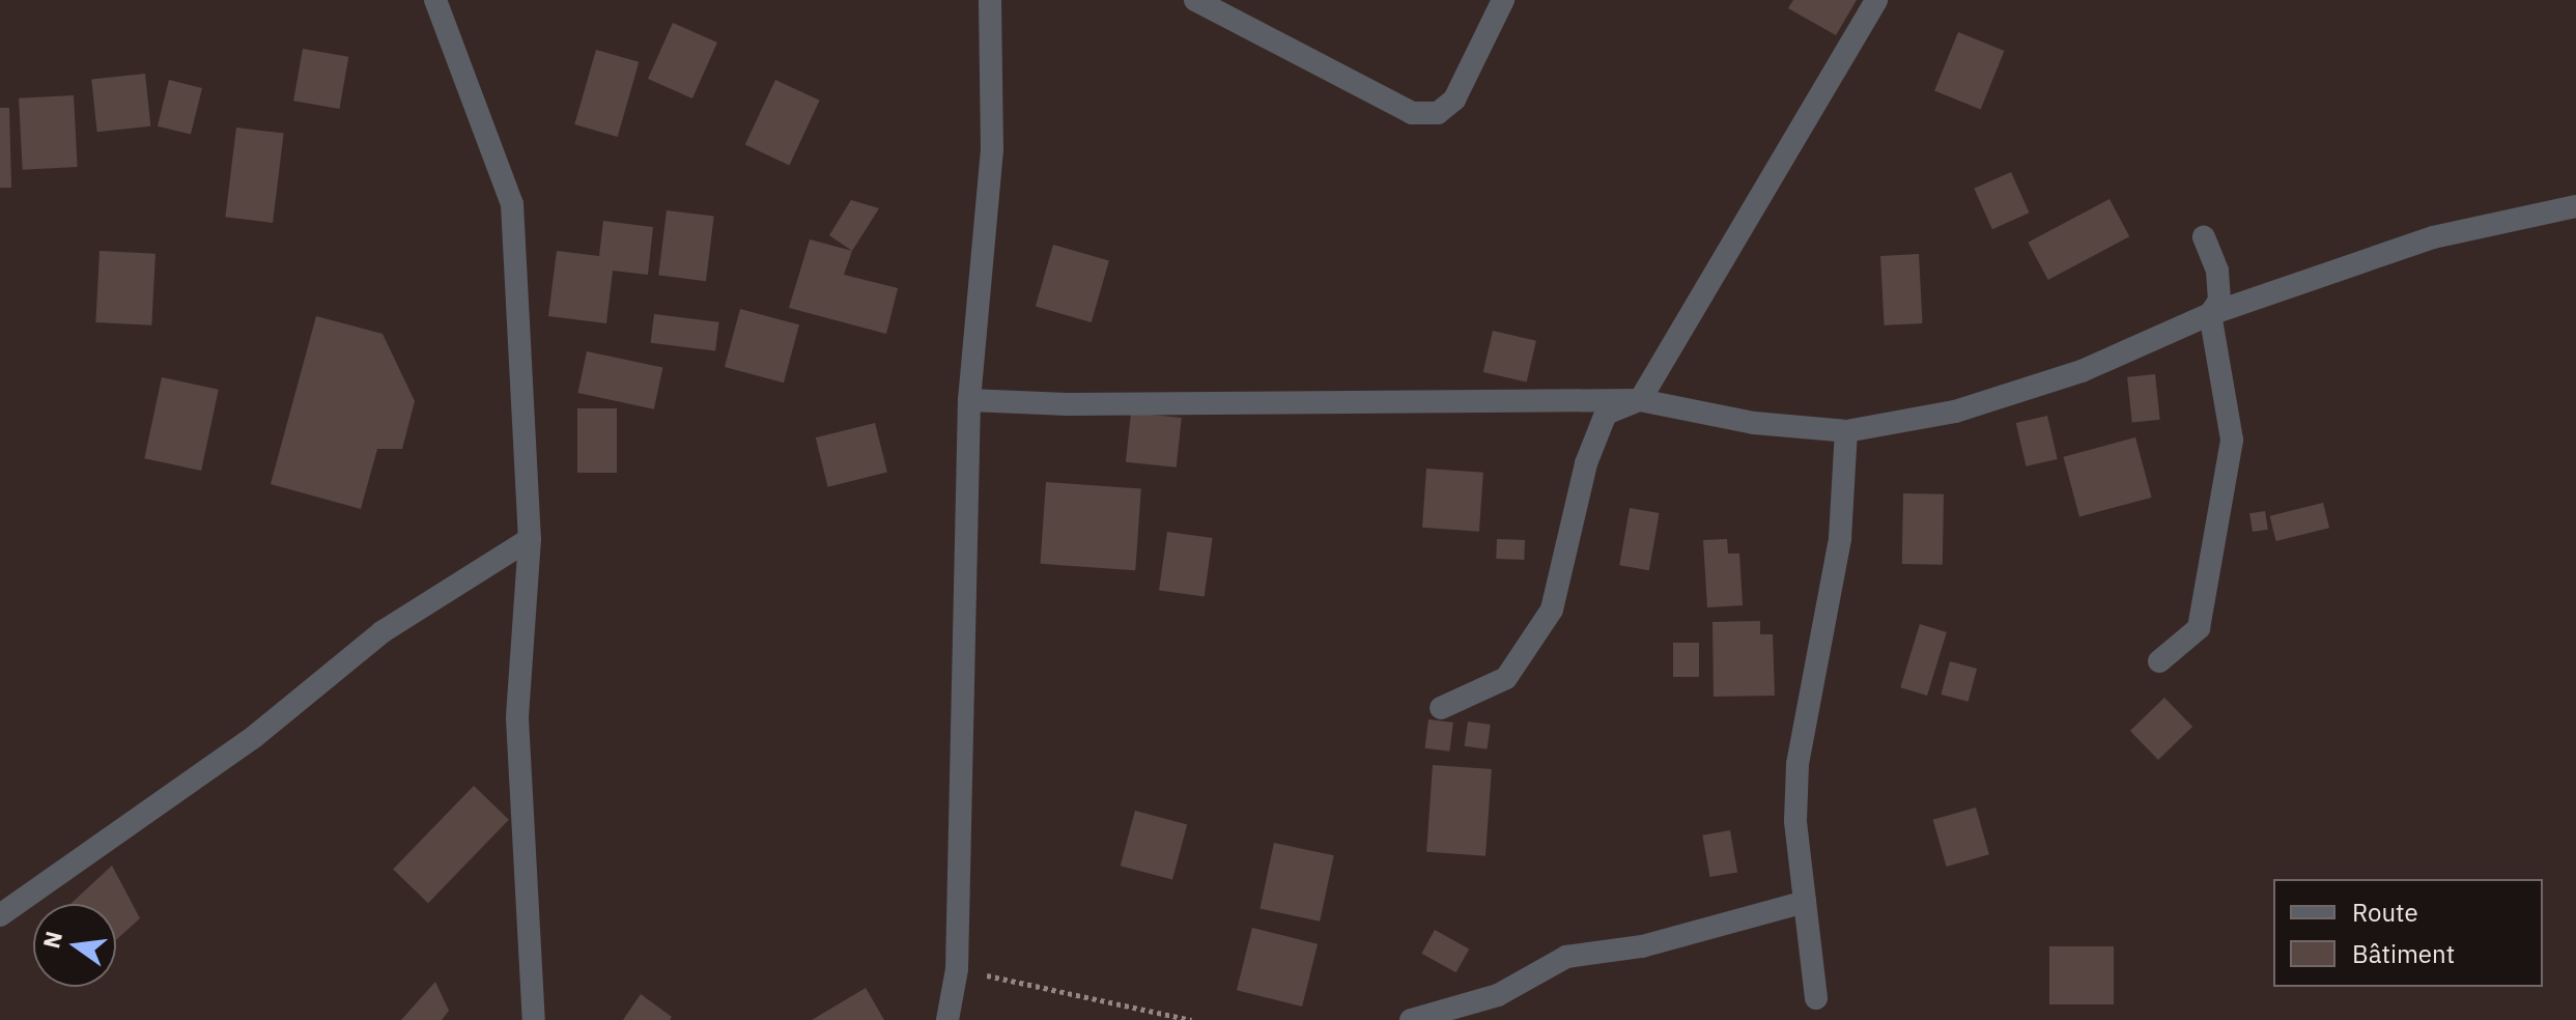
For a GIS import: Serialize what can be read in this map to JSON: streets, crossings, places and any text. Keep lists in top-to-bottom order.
{
  "legend": ["Route", "Bâtiment"],
  "north": "left"
}
